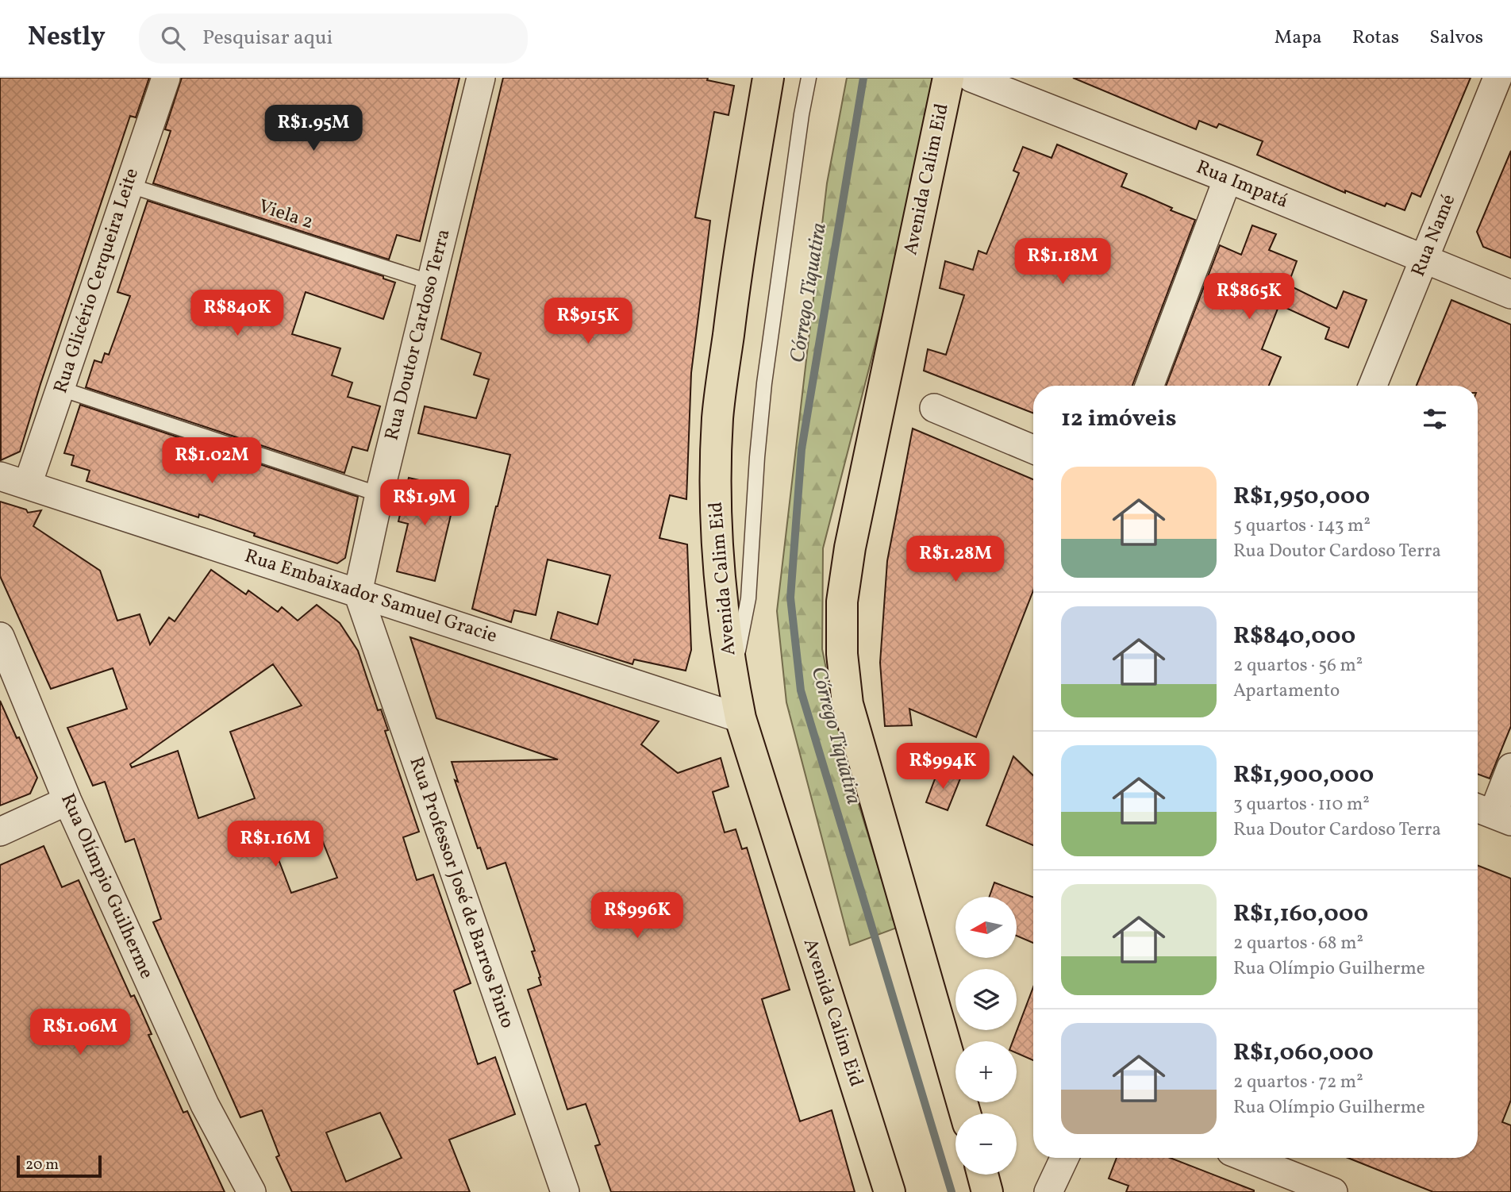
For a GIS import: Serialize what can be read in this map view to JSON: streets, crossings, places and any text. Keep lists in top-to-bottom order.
{
  "streets": {
    "main road": ["Avenida Calim Eid"],
    "street": [
      "Rua Impatá",
      "Rua Namé",
      "Rua Glicério Cerqueira Leite",
      "Rua Doutor Cardoso Terra",
      "Rua Embaixador Samuel Gracie",
      "Rua Olímpio Guilherme",
      "Rua Professor José de Barros Pinto"
    ],
    "lane": ["Viela 2"]
  },
  "crossings": [
    ["Avenida Calim Eid", "Rua Embaixador Samuel Gracie"],
    ["Rua Impatá", "Rua Namé"],
    ["Viela 2", "Rua Glicério Cerqueira Leite"],
    ["Viela 2", "Rua Doutor Cardoso Terra"],
    ["Rua Glicério Cerqueira Leite", "Rua Embaixador Samuel Gracie"],
    ["Rua Doutor Cardoso Terra", "Rua Embaixador Samuel Gracie"],
    ["Rua Doutor Cardoso Terra", "Rua Professor José de Barros Pinto"],
    ["Rua Embaixador Samuel Gracie", "Rua Professor José de Barros Pinto"]
  ],
  "water": ["Córrego Tiquatira"],
  "scale_bar": "20 m",
  "north": "left",
  "page": {
    "header": "Nestly",
    "search": "Pesquisar aqui",
    "nav": ["Mapa", "Rotas", "Salvos"],
    "price": [
      "R$1.95M",
      "R$1.18M",
      "R$865K",
      "R$840K",
      "R$915K",
      "R$1.02M",
      "R$1.9M",
      "R$1.28M",
      "R$994K",
      "R$1.16M",
      "R$996K",
      "R$1.06M"
    ],
    "heading": "12 imóveis",
    "list": [
      {
        "name": "R$1,950,000",
        "note": "5 quartos · 143 m² · Rua Doutor Cardoso Terra"
      },
      {
        "name": "R$840,000",
        "note": "2 quartos · 56 m² · Apartamento"
      },
      {
        "name": "R$1,900,000",
        "note": "3 quartos · 110 m² · Rua Doutor Cardoso Terra"
      },
      {
        "name": "R$1,160,000",
        "note": "2 quartos · 68 m² · Rua Olímpio Guilherme"
      },
      {
        "name": "R$1,060,000",
        "note": "2 quartos · 72 m² · Rua Olímpio Guilherme"
      }
    ],
    "map_buttons": ["+", "−"],
    "scale": "20 m"
  }
}
